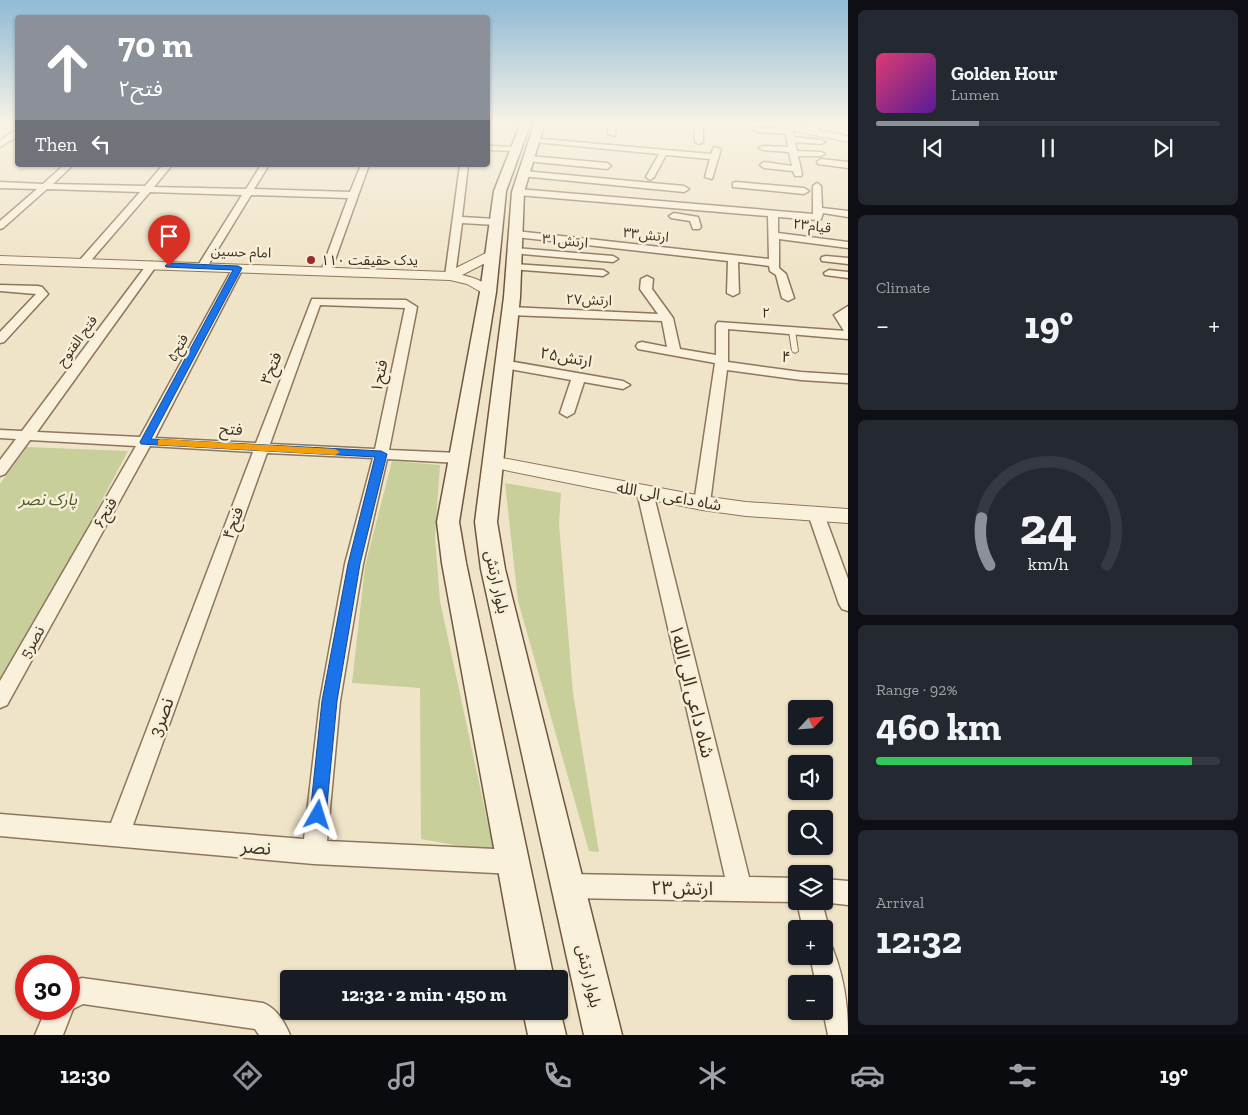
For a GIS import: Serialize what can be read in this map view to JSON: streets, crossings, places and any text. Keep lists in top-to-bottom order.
{
  "streets": {
    "main road": ["بلوار ارتش"],
    "street": [
      "قیام۲۳",
      "ارتش۳۳",
      "ارتش۳۱",
      "امام حسین",
      "ارتش۲۷",
      "۲",
      "فتح الفتوح",
      "۵فتح",
      "ارتش۲۵",
      "۴",
      "۳فتح",
      "۱فتح",
      "فتح",
      "شاه داعی الی الله",
      "۶فتح",
      "فتح۴",
      "5نصر",
      "شاه داعی الی الله۱",
      "3نصر",
      "نصر",
      "ارتش۲۳"
    ]
  },
  "crossings": [
    ["ارتش۳۳", "ارتش۳۱"],
    ["ارتش۳۳", "بلوار ارتش"],
    ["ارتش۳۱", "بلوار ارتش"],
    ["امام حسین", "فتح الفتوح"],
    ["امام حسین", "۵فتح"],
    ["امام حسین", "بلوار ارتش"],
    ["ارتش۲۷", "بلوار ارتش"],
    ["۲", "۴"],
    ["فتح الفتوح", "فتح"],
    ["۵فتح", "فتح"],
    ["۵فتح", "۶فتح"],
    ["ارتش۲۵", "بلوار ارتش"],
    ["۳فتح", "۱فتح"],
    ["۳فتح", "فتح"],
    ["۳فتح", "فتح۴"],
    ["۱فتح", "فتح"],
    ["۱فتح", "نصر"],
    ["فتح", "۶فتح"],
    ["فتح", "فتح۴"],
    ["فتح", "بلوار ارتش"],
    ["شاه داعی الی الله", "بلوار ارتش"],
    ["شاه داعی الی الله", "شاه داعی الی الله۱"],
    ["۶فتح", "5نصر"],
    ["فتح۴", "3نصر"],
    ["بلوار ارتش", "نصر"],
    ["بلوار ارتش", "ارتش۲۳"],
    ["شاه داعی الی الله۱", "ارتش۲۳"],
    ["3نصر", "نصر"]
  ],
  "parks": ["پارک نصر"],
  "places": ["یدک حقیقت ۱۱۰"],
  "north": "top right",
  "page": {
    "turn": ["70 m", "۲فتح"],
    "song": ["Golden Hour", "Lumen"],
    "then": "Then",
    "tile": [
      "Climate",
      ["Range · 92%", "460 km"],
      ["Arrival", "12:32"]
    ],
    "heat": ["−", "19°", "+"],
    "map_buttons": ["+", "−"],
    "limit": "30",
    "trip": "12:32 · 2 min · 450 m",
    "tabs": ["12:30", "19°"],
    "gauge": ["24", "km/h"]
  }
}
